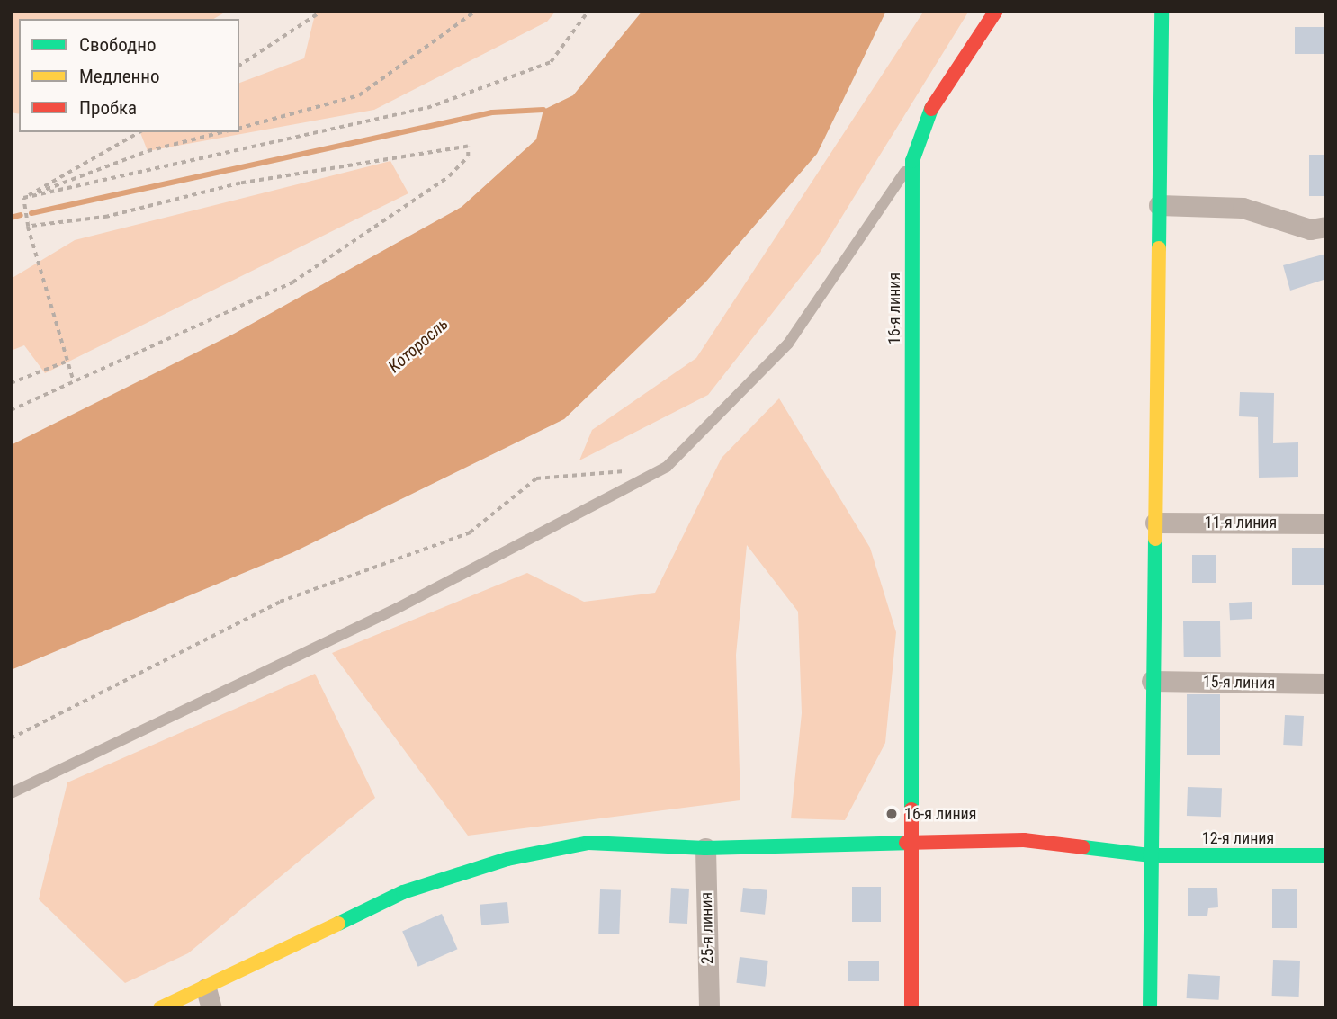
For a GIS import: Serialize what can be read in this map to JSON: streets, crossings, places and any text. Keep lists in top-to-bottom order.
{
  "streets": {
    "street": [
      "16-я линия",
      "11-я линия",
      "15-я линия",
      "12-я линия",
      "25-я линия"
    ]
  },
  "crossings": [
    ["16-я линия", "12-я линия"],
    ["12-я линия", "25-я линия"]
  ],
  "water": ["Которосль"],
  "places": ["16-я линия"],
  "legend": ["Свободно", "Медленно", "Пробка"]
}
